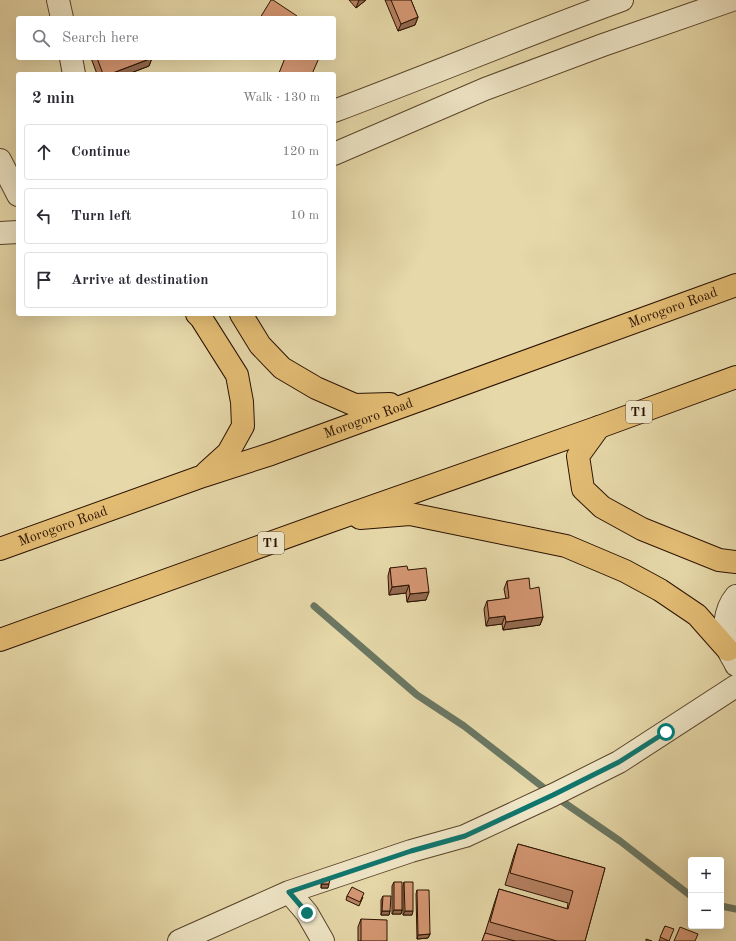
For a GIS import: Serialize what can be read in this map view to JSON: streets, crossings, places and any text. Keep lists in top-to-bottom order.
{
  "streets": {
    "highway": ["Morogoro Road", "T1"]
  },
  "page": {
    "search": "Search here",
    "heading": ["2 min", "Walk · 130 m"],
    "list": [
      ["Continue", "120 m"],
      ["Turn left", "10 m"],
      "Arrive at destination"
    ],
    "map_buttons": ["+", "−"]
  }
}
